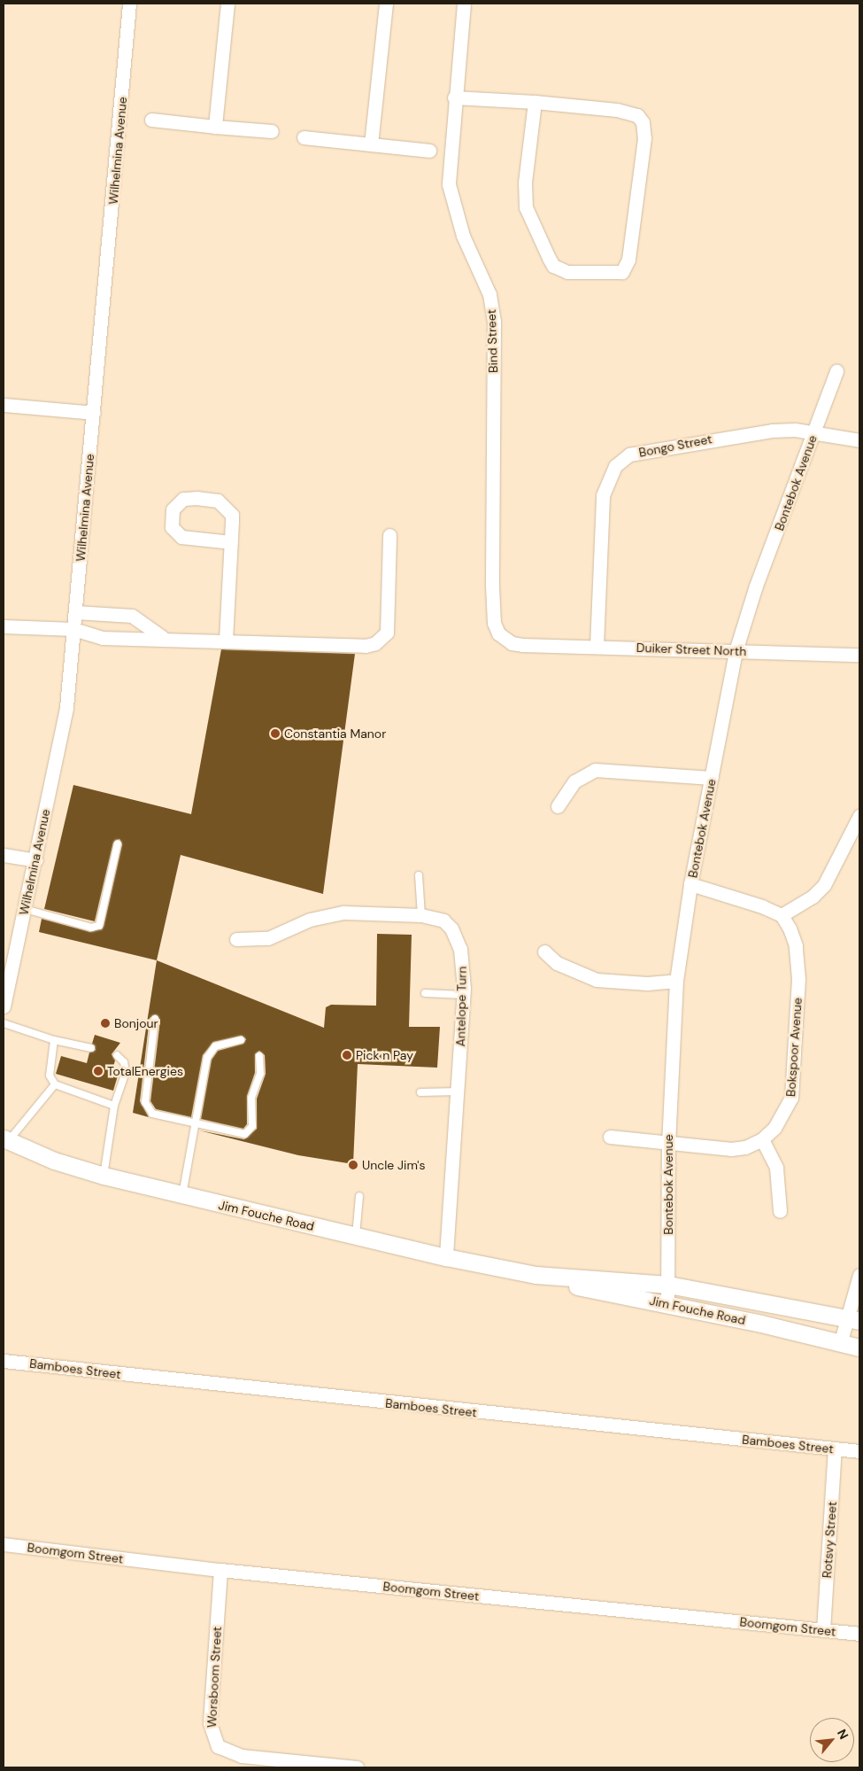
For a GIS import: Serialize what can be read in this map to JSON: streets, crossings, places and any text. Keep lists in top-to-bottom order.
{
  "streets": {
    "street": [
      "Wilhelmina Avenue",
      "Bind Street",
      "Bongo Street",
      "Bontebok Avenue",
      "Duiker Street North",
      "Antelope Turn",
      "Bokspoor Avenue",
      "Jim Fouche Road",
      "Bamboes Street",
      "Rotsvy Street",
      "Boomgom Street",
      "Worsboom Street"
    ]
  },
  "crossings": [
    ["Bind Street", "Duiker Street North"],
    ["Bongo Street", "Bontebok Avenue"],
    ["Bongo Street", "Duiker Street North"],
    ["Bontebok Avenue", "Duiker Street North"],
    ["Bontebok Avenue", "Jim Fouche Road"],
    ["Antelope Turn", "Jim Fouche Road"],
    ["Bamboes Street", "Rotsvy Street"],
    ["Rotsvy Street", "Boomgom Street"],
    ["Boomgom Street", "Worsboom Street"]
  ],
  "places": [
    "Constantia Manor",
    "Bonjour",
    "Pick n Pay",
    "TotalEnergies",
    "Uncle Jim's"
  ],
  "north": "top right"
}
